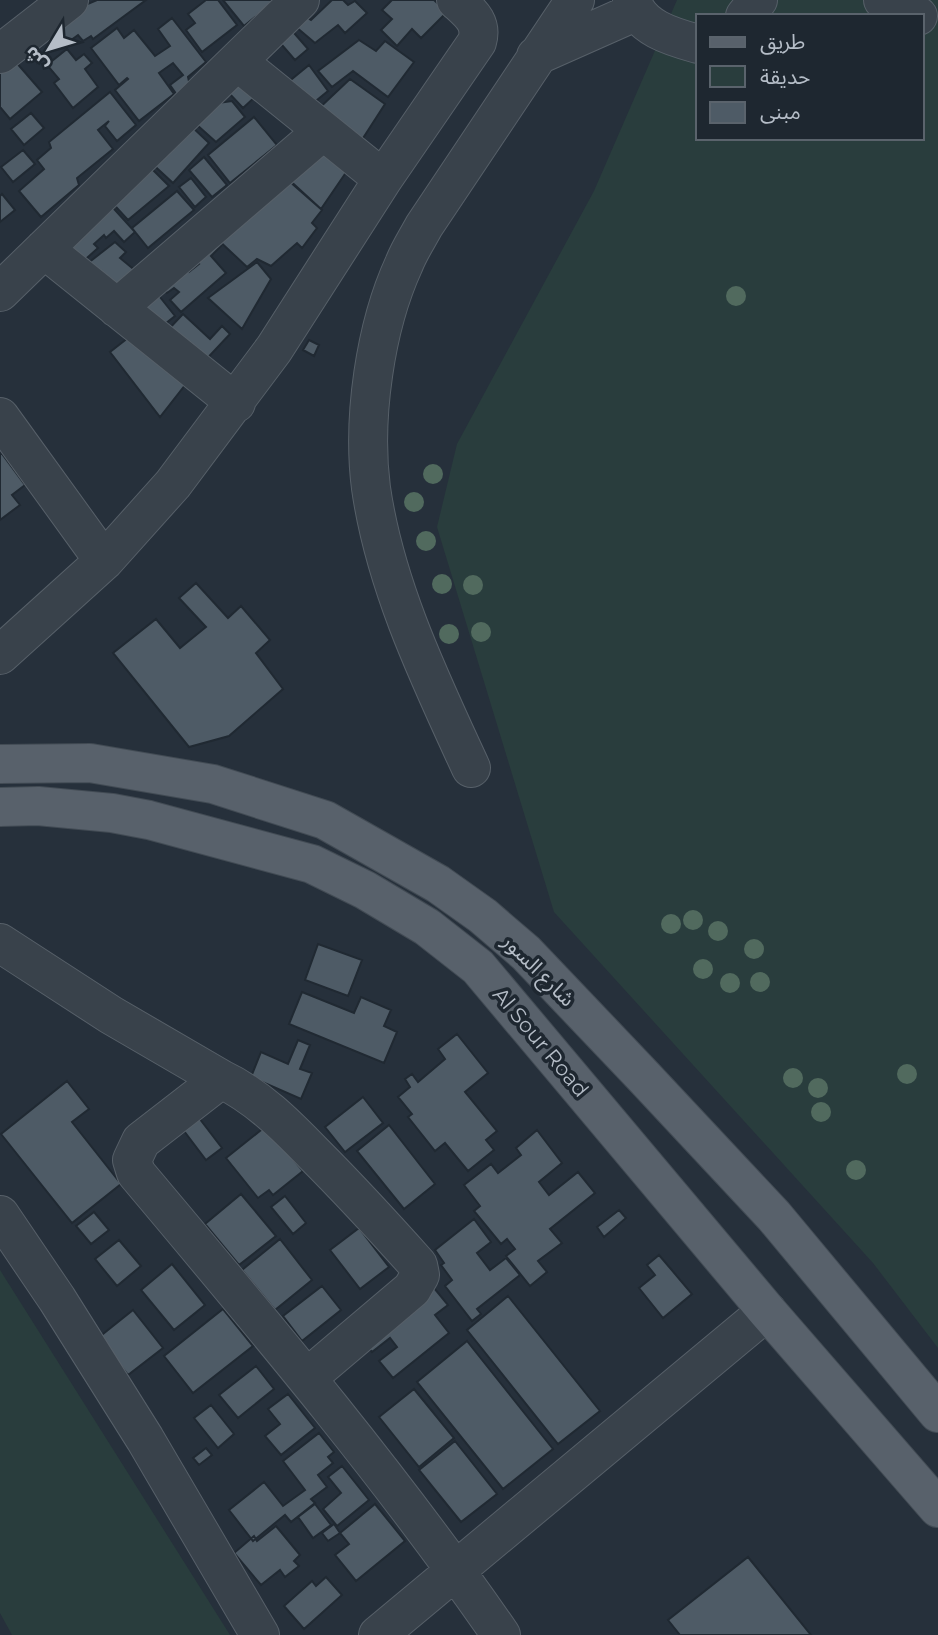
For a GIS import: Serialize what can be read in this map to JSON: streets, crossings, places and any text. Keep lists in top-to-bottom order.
{
  "streets": {
    "main road": ["شارع السور", "Al Sour Road"]
  },
  "legend": ["طريق", "حديقة", "مبنى"],
  "north": "bottom left"
}
